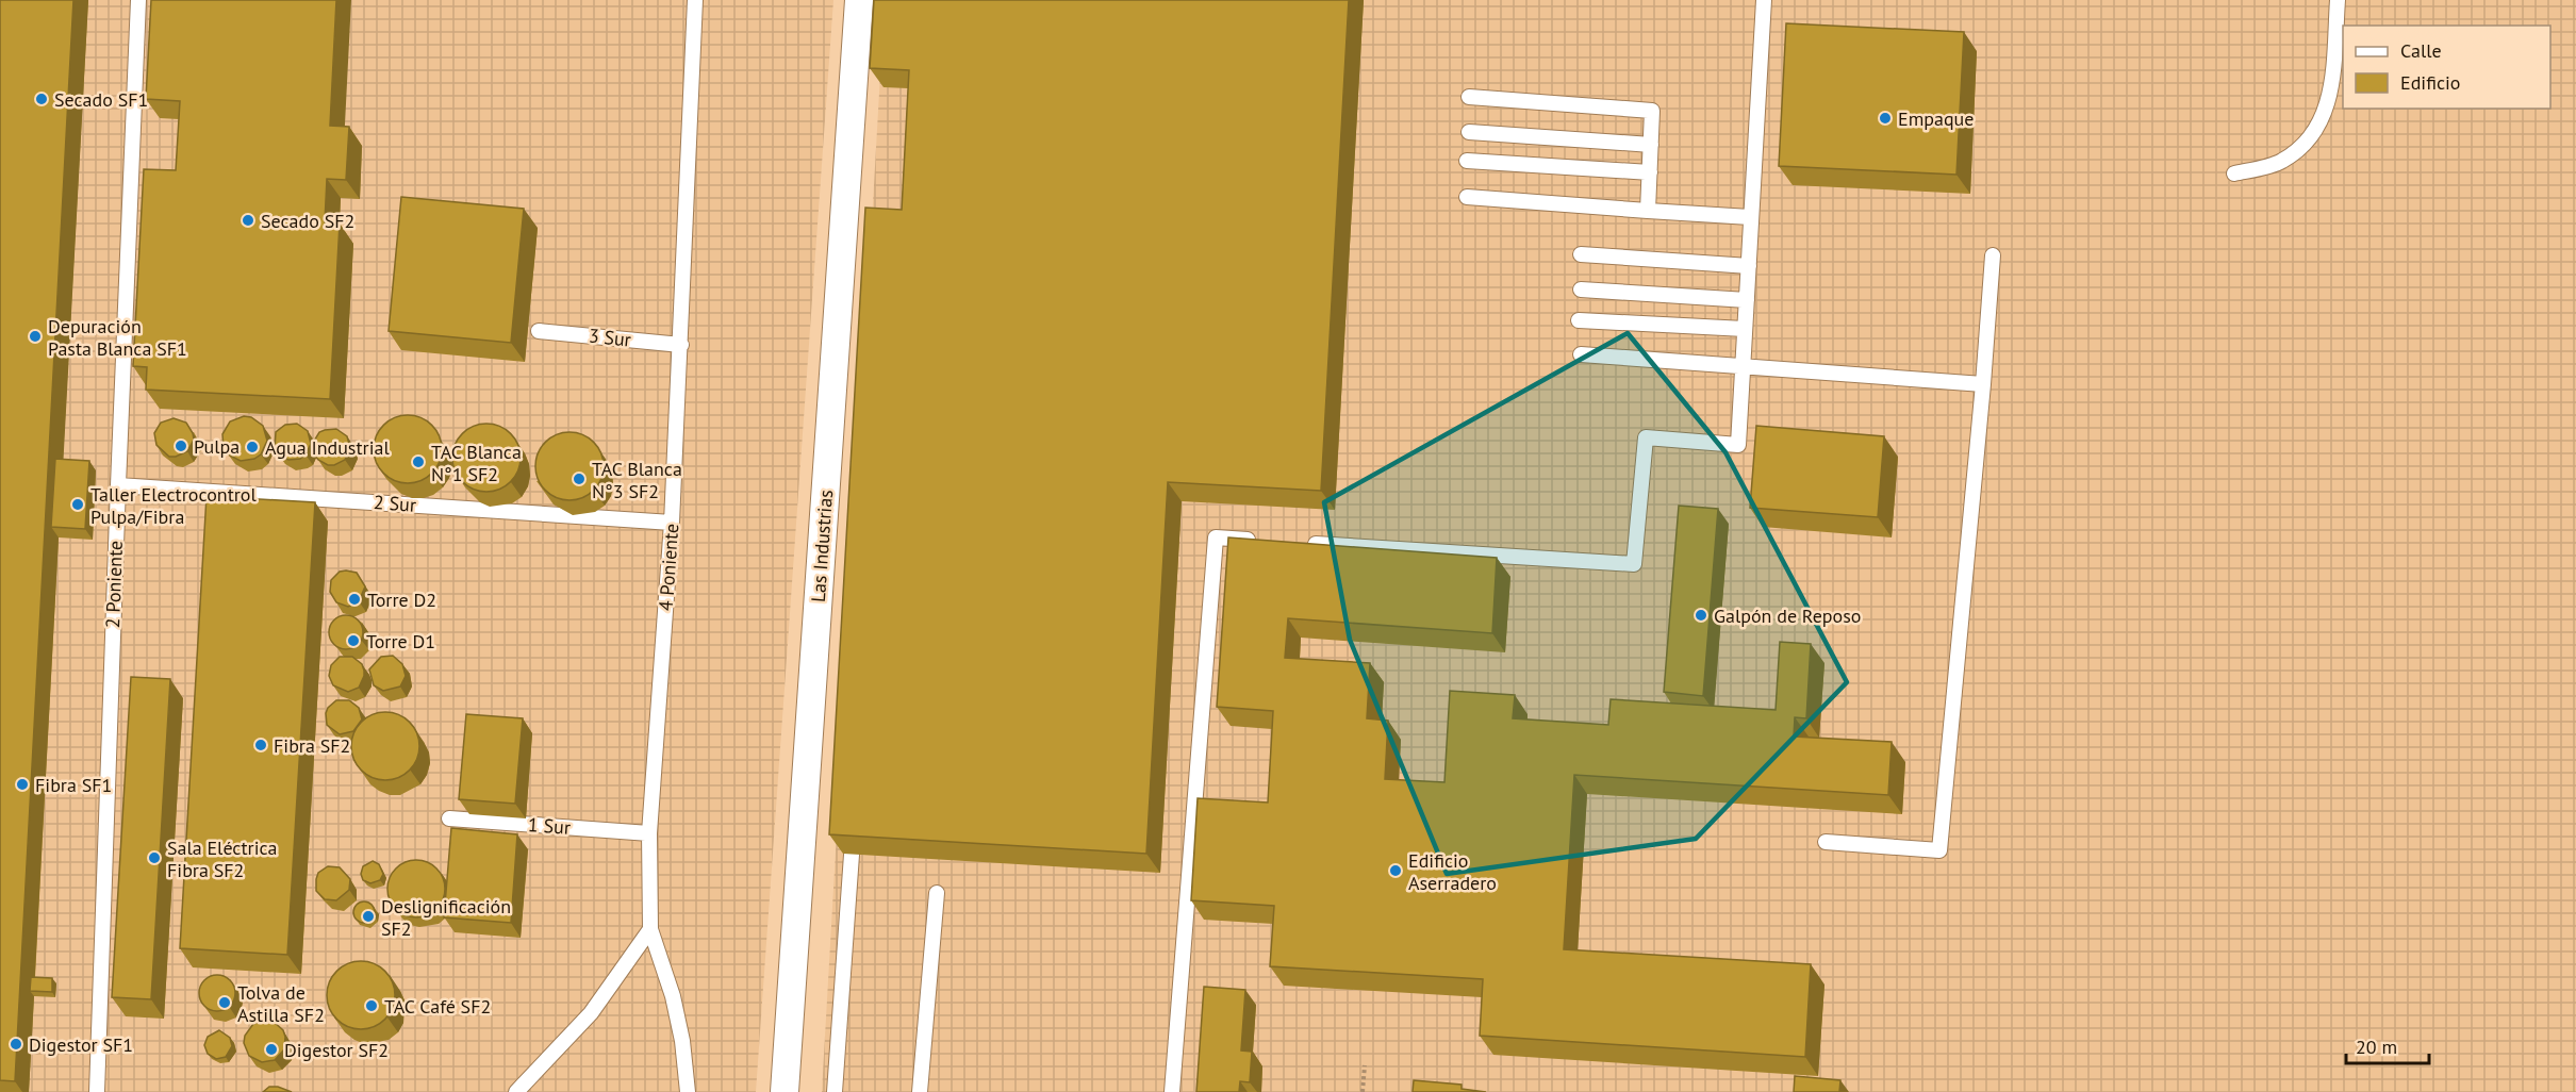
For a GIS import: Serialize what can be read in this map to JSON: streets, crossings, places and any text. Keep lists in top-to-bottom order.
{
  "streets": {
    "street": ["Las Industrias"],
    "lane": [
      "3 Sur",
      "2 Sur",
      "4 Poniente",
      "2 Poniente",
      "1 Sur"
    ]
  },
  "crossings": [
    ["3 Sur", "4 Poniente"],
    ["2 Sur", "4 Poniente"],
    ["2 Sur", "2 Poniente"],
    ["4 Poniente", "1 Sur"]
  ],
  "places": [
    "Secado SF1",
    "Empaque",
    "Secado SF2",
    "Depuración Pasta Blanca SF1",
    "Pulpa",
    "Agua Industrial",
    "TAC Blanca N°1 SF2",
    "TAC Blanca N°3 SF2",
    "Taller Electrocontrol Pulpa/Fibra",
    "Torre D2",
    "Galpón de Reposo",
    "Torre D1",
    "Fibra SF2",
    "Fibra SF1",
    "Sala Eléctrica Fibra SF2",
    "Edificio Aserradero",
    "Deslignificación SF2",
    "Tolva de Astilla SF2",
    "TAC Café SF2",
    "Digestor SF1",
    "Digestor SF2"
  ],
  "legend": ["Calle", "Edificio"],
  "scale_bar": "20 m"
}
